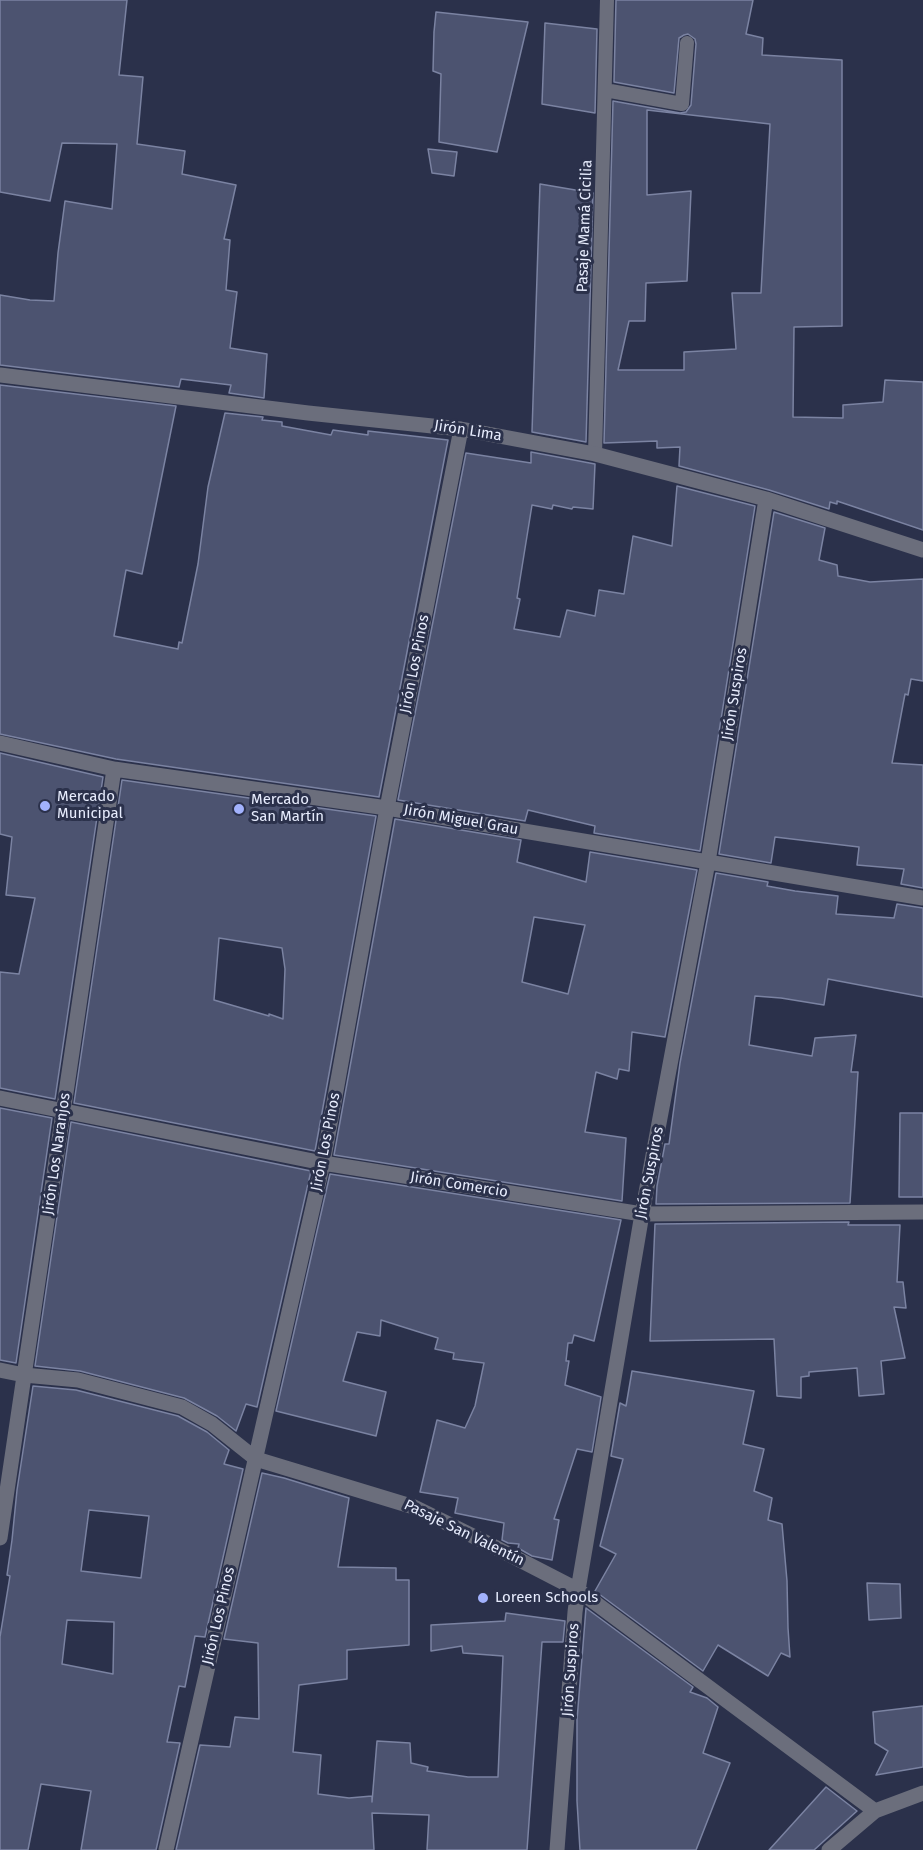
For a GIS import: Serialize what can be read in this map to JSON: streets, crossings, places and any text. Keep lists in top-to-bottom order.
{
  "streets": {
    "street": [
      "Jirón Lima",
      "Jirón Los Pinos",
      "Jirón Suspiros",
      "Jirón Miguel Grau",
      "Jirón Los Naranjos",
      "Jirón Comercio",
      "Pasaje San Valentín"
    ],
    "lane": ["Pasaje Mamá Cicilia"]
  },
  "crossings": [
    ["Pasaje Mamá Cicilia", "Jirón Lima"],
    ["Jirón Lima", "Jirón Los Pinos"],
    ["Jirón Lima", "Jirón Suspiros"],
    ["Jirón Los Pinos", "Jirón Miguel Grau"],
    ["Jirón Los Pinos", "Jirón Comercio"],
    ["Jirón Los Pinos", "Pasaje San Valentín"],
    ["Jirón Suspiros", "Jirón Miguel Grau"],
    ["Jirón Suspiros", "Jirón Comercio"],
    ["Jirón Suspiros", "Pasaje San Valentín"],
    ["Jirón Miguel Grau", "Jirón Los Naranjos"],
    ["Jirón Los Naranjos", "Jirón Comercio"],
    ["Jirón Los Naranjos", "Pasaje San Valentín"]
  ],
  "places": ["Mercado Municipal", "Mercado San Martín", "Loreen Schools"]
}
